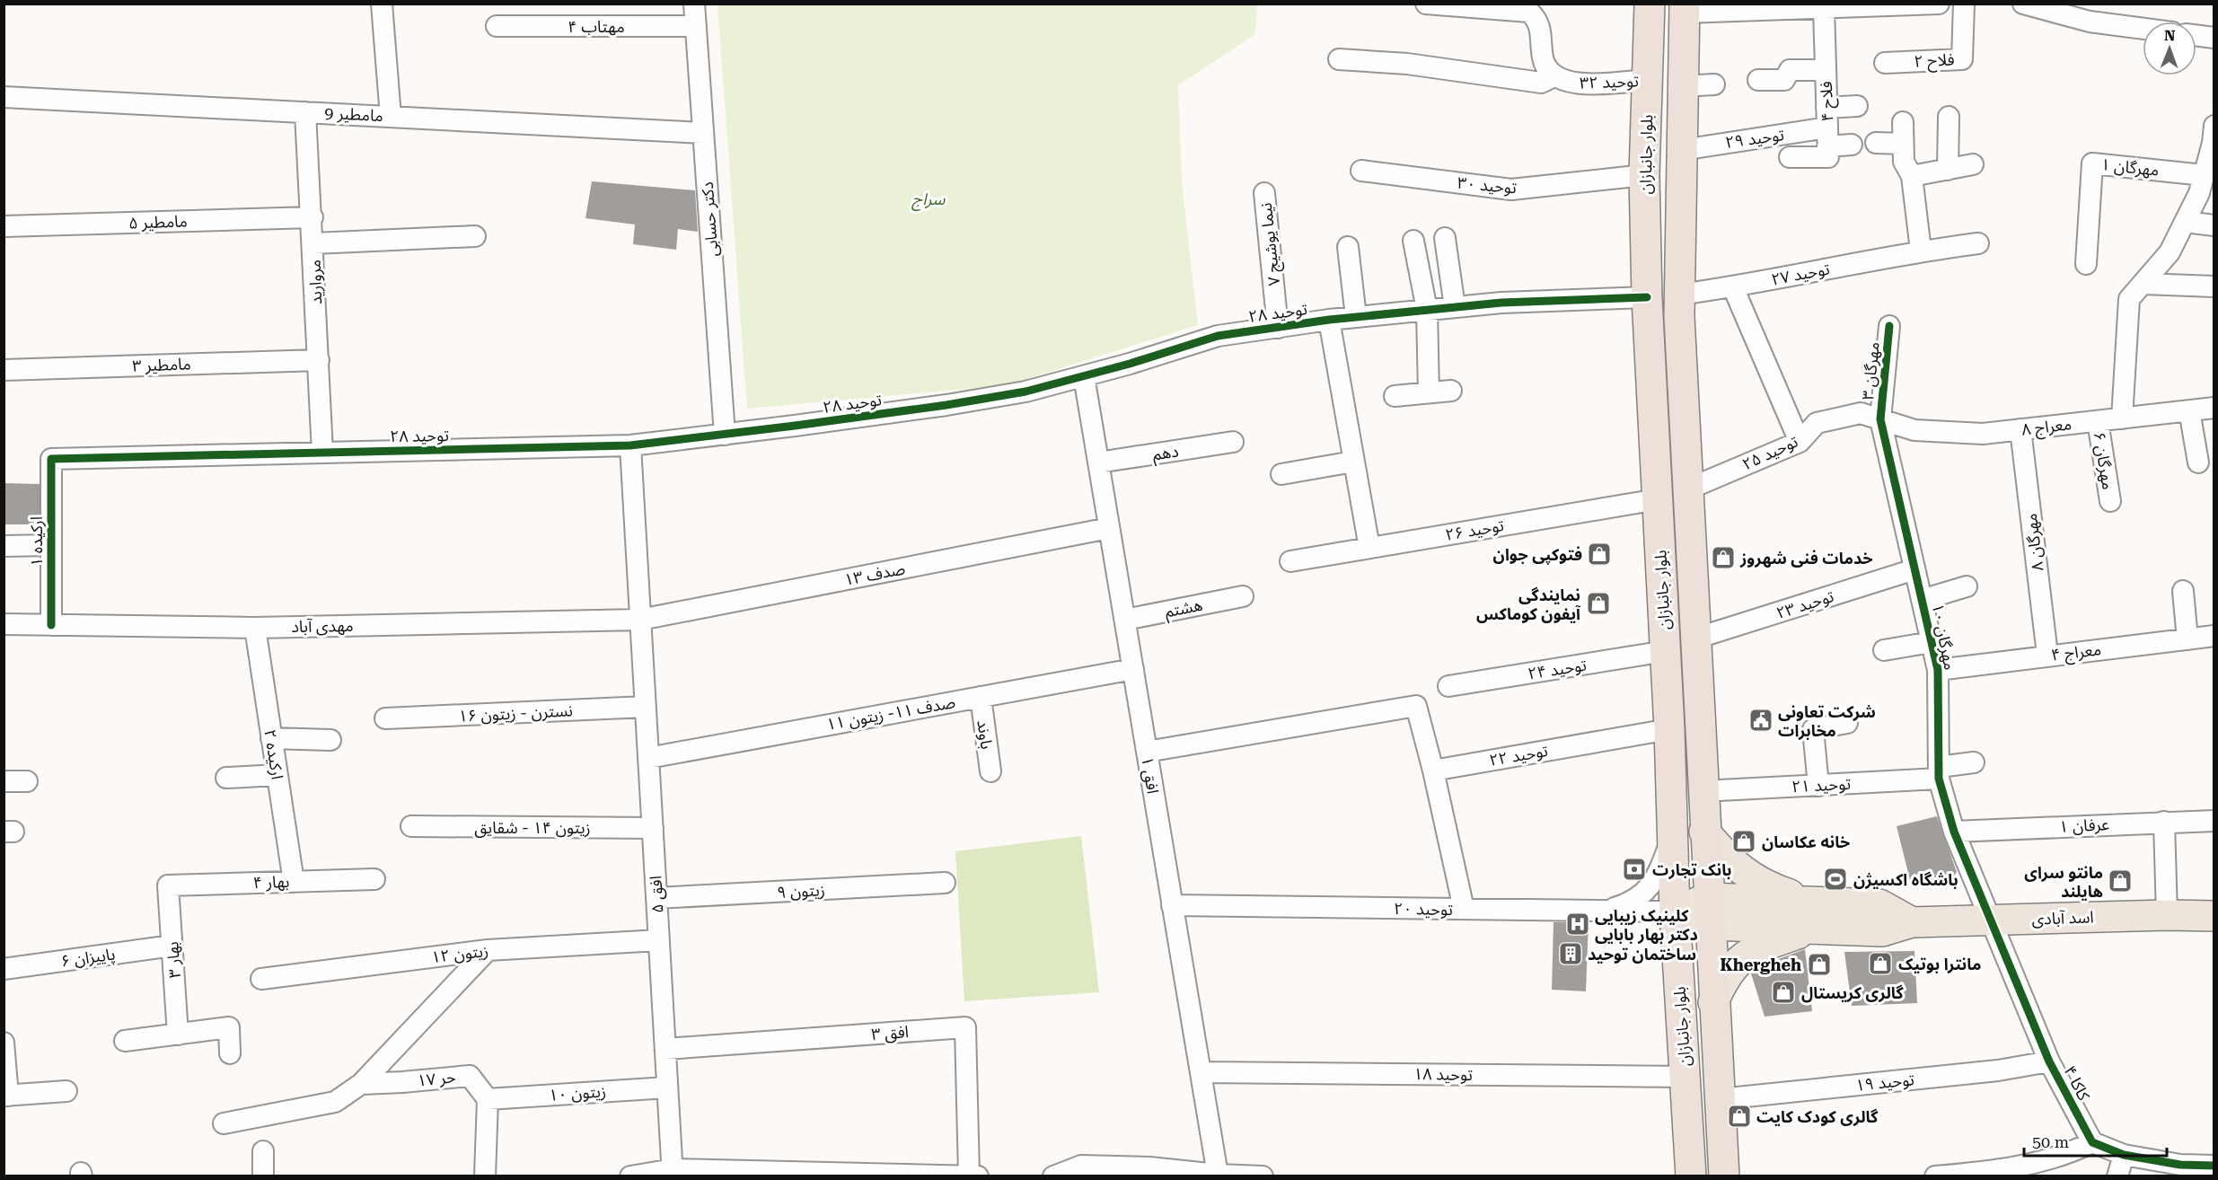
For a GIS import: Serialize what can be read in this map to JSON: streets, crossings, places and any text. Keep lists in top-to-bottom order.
{
  "streets": {
    "highway": ["بلوار جانبازان"],
    "main road": ["اسد آبادی"],
    "street": [
      "مهتاب ۴",
      "فلاح ۲",
      "توحید ۳۲",
      "فلاح ۴",
      "مامطیر 9",
      "توحید ۲۹",
      "مهرگان ۱",
      "توحید ۳۰",
      "دکتر حسابی",
      "مامطیر ۵",
      "نیما یوشیج ۷",
      "توحید ۲۷",
      "مروارید",
      "توحید ۲۸",
      "مامطیر ۳",
      "مهرگان ۳",
      "معراج ۸",
      "دهم",
      "توحید ۲۵",
      "مهرگان ۶",
      "توحید ۲۶",
      "ارکیده ۱",
      "مهرگان ۸",
      "صدف ۱۳",
      "توحید ۲۳",
      "هشتم",
      "مهدی آباد",
      "مهرگان ۱۰",
      "معراج ۴",
      "توحید ۲۴",
      "نسترن - زیتون ۱۶",
      "صدف ۱۱- زیتون ۱۱",
      "باوند",
      "ارکیده ۲",
      "توحید ۲۲",
      "افق ۱",
      "توحید ۲۱",
      "عرفان ۱",
      "زیتون ۱۴ - شقایق",
      "بهار ۴",
      "زیتون ۹",
      "افق ۵",
      "توحید ۲۰",
      "زیتون ۱۲",
      "پاییزان ۶",
      "بهار ۳",
      "افق ۳",
      "توحید ۱۸",
      "حر ۱۷",
      "توحید ۱۹",
      "کاکا ۴",
      "زیتون ۱۰"
    ]
  },
  "crossings": [
    ["مهتاب ۴", "دکتر حسابی"],
    ["توحید ۳۲", "بلوار جانبازان"],
    ["فلاح ۴", "توحید ۲۹"],
    ["مامطیر 9", "دکتر حسابی"],
    ["مامطیر 9", "مروارید"],
    ["توحید ۲۹", "بلوار جانبازان"],
    ["بلوار جانبازان", "توحید ۳۰"],
    ["بلوار جانبازان", "توحید ۲۷"],
    ["بلوار جانبازان", "توحید ۲۸"],
    ["بلوار جانبازان", "توحید ۲۵"],
    ["بلوار جانبازان", "توحید ۲۶"],
    ["بلوار جانبازان", "توحید ۲۳"],
    ["بلوار جانبازان", "توحید ۲۴"],
    ["بلوار جانبازان", "توحید ۲۲"],
    ["بلوار جانبازان", "توحید ۲۱"],
    ["بلوار جانبازان", "توحید ۲۰"],
    ["بلوار جانبازان", "اسد آبادی"],
    ["بلوار جانبازان", "توحید ۱۸"],
    ["بلوار جانبازان", "توحید ۱۹"],
    ["دکتر حسابی", "توحید ۲۸"],
    ["مامطیر ۵", "مروارید"],
    ["نیما یوشیج ۷", "توحید ۲۸"],
    ["مروارید", "توحید ۲۸"],
    ["مروارید", "مامطیر ۳"],
    ["توحید ۲۸", "توحید ۲۶"],
    ["توحید ۲۸", "ارکیده ۱"],
    ["توحید ۲۸", "افق ۱"],
    ["مهرگان ۳", "معراج ۸"],
    ["مهرگان ۳", "توحید ۲۵"],
    ["مهرگان ۳", "مهرگان ۱۰"],
    ["معراج ۸", "توحید ۲۵"],
    ["معراج ۸", "مهرگان ۶"],
    ["معراج ۸", "مهرگان ۸"],
    ["معراج ۸", "مهرگان ۱۰"],
    ["دهم", "افق ۱"],
    ["توحید ۲۵", "مهرگان ۱۰"],
    ["ارکیده ۱", "مهدی آباد"],
    ["مهرگان ۸", "معراج ۴"],
    ["صدف ۱۳", "مهدی آباد"],
    ["صدف ۱۳", "افق ۱"],
    ["صدف ۱۳", "افق ۵"],
    ["توحید ۲۳", "مهرگان ۱۰"],
    ["هشتم", "افق ۱"],
    ["مهدی آباد", "ارکیده ۲"],
    ["مهدی آباد", "افق ۵"],
    ["مهرگان ۱۰", "معراج ۴"],
    ["مهرگان ۱۰", "توحید ۲۱"],
    ["مهرگان ۱۰", "عرفان ۱"],
    ["مهرگان ۱۰", "اسد آبادی"],
    ["مهرگان ۱۰", "کاکا ۴"],
    ["نسترن - زیتون ۱۶", "افق ۵"],
    ["صدف ۱۱- زیتون ۱۱", "باوند"],
    ["صدف ۱۱- زیتون ۱۱", "افق ۱"],
    ["صدف ۱۱- زیتون ۱۱", "افق ۵"],
    ["ارکیده ۲", "بهار ۴"],
    ["افق ۱", "توحید ۲۰"],
    ["افق ۱", "توحید ۱۸"],
    ["زیتون ۱۴ - شقایق", "افق ۵"],
    ["بهار ۴", "بهار ۳"],
    ["زیتون ۹", "افق ۵"],
    ["افق ۵", "زیتون ۱۲"],
    ["افق ۵", "افق ۳"],
    ["افق ۵", "زیتون ۱۰"],
    ["توحید ۲۰", "اسد آبادی"],
    ["اسد آبادی", "کاکا ۴"],
    ["پاییزان ۶", "بهار ۳"],
    ["حر ۱۷", "زیتون ۱۰"],
    ["توحید ۱۹", "کاکا ۴"]
  ],
  "parks": ["سراج"],
  "places": {
    "shop": [
      "فتوکپی جوان",
      "خدمات فنی شهروز",
      "نمایندگی آیفون کوماکس",
      "خانه عکاسان",
      "مانتو سرای هایلند",
      "مانترا بوتیک",
      "Khergheh",
      "گالری کریستال",
      "گالری کودک کایت"
    ],
    "public building": ["شرکت تعاونی مخابرات"],
    "bank": ["بانک تجارت"],
    "sports": ["باشگاه اکسیژن"],
    "hospital": ["کلینیک زیبایی دکتر بهار بابایی"],
    "building": ["ساختمان توحید"]
  },
  "scale_bar": "50 m",
  "north": "top"
}
